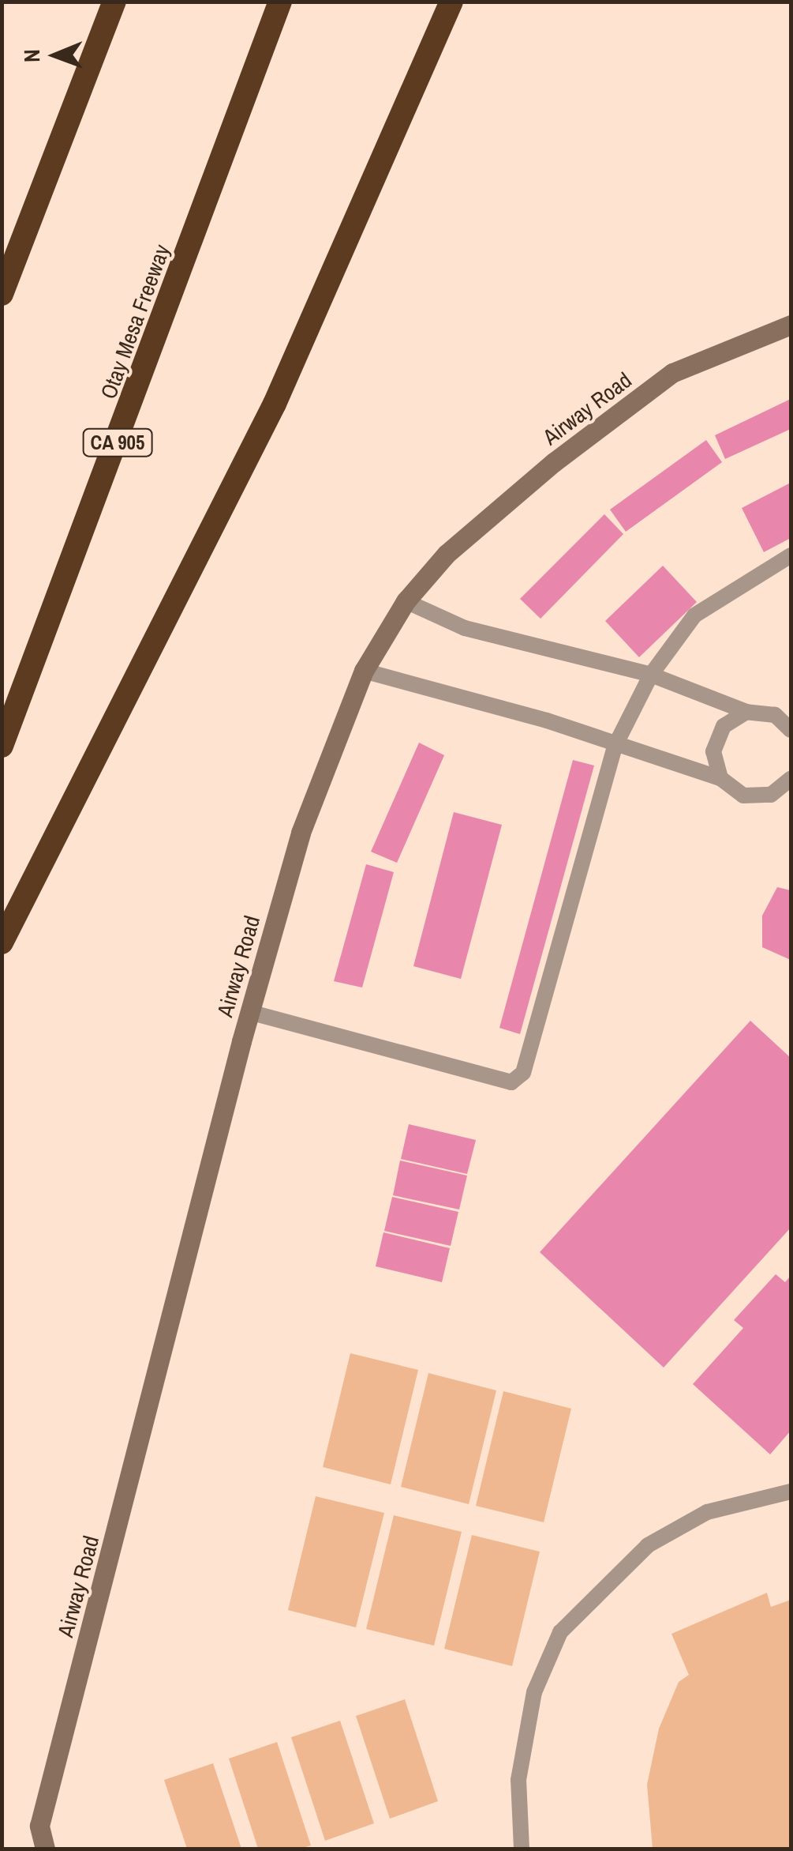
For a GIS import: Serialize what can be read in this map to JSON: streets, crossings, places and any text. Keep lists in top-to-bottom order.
{
  "streets": {
    "highway": ["Otay Mesa Freeway", "CA 905"],
    "main road": ["Airway Road"]
  },
  "north": "left"
}
